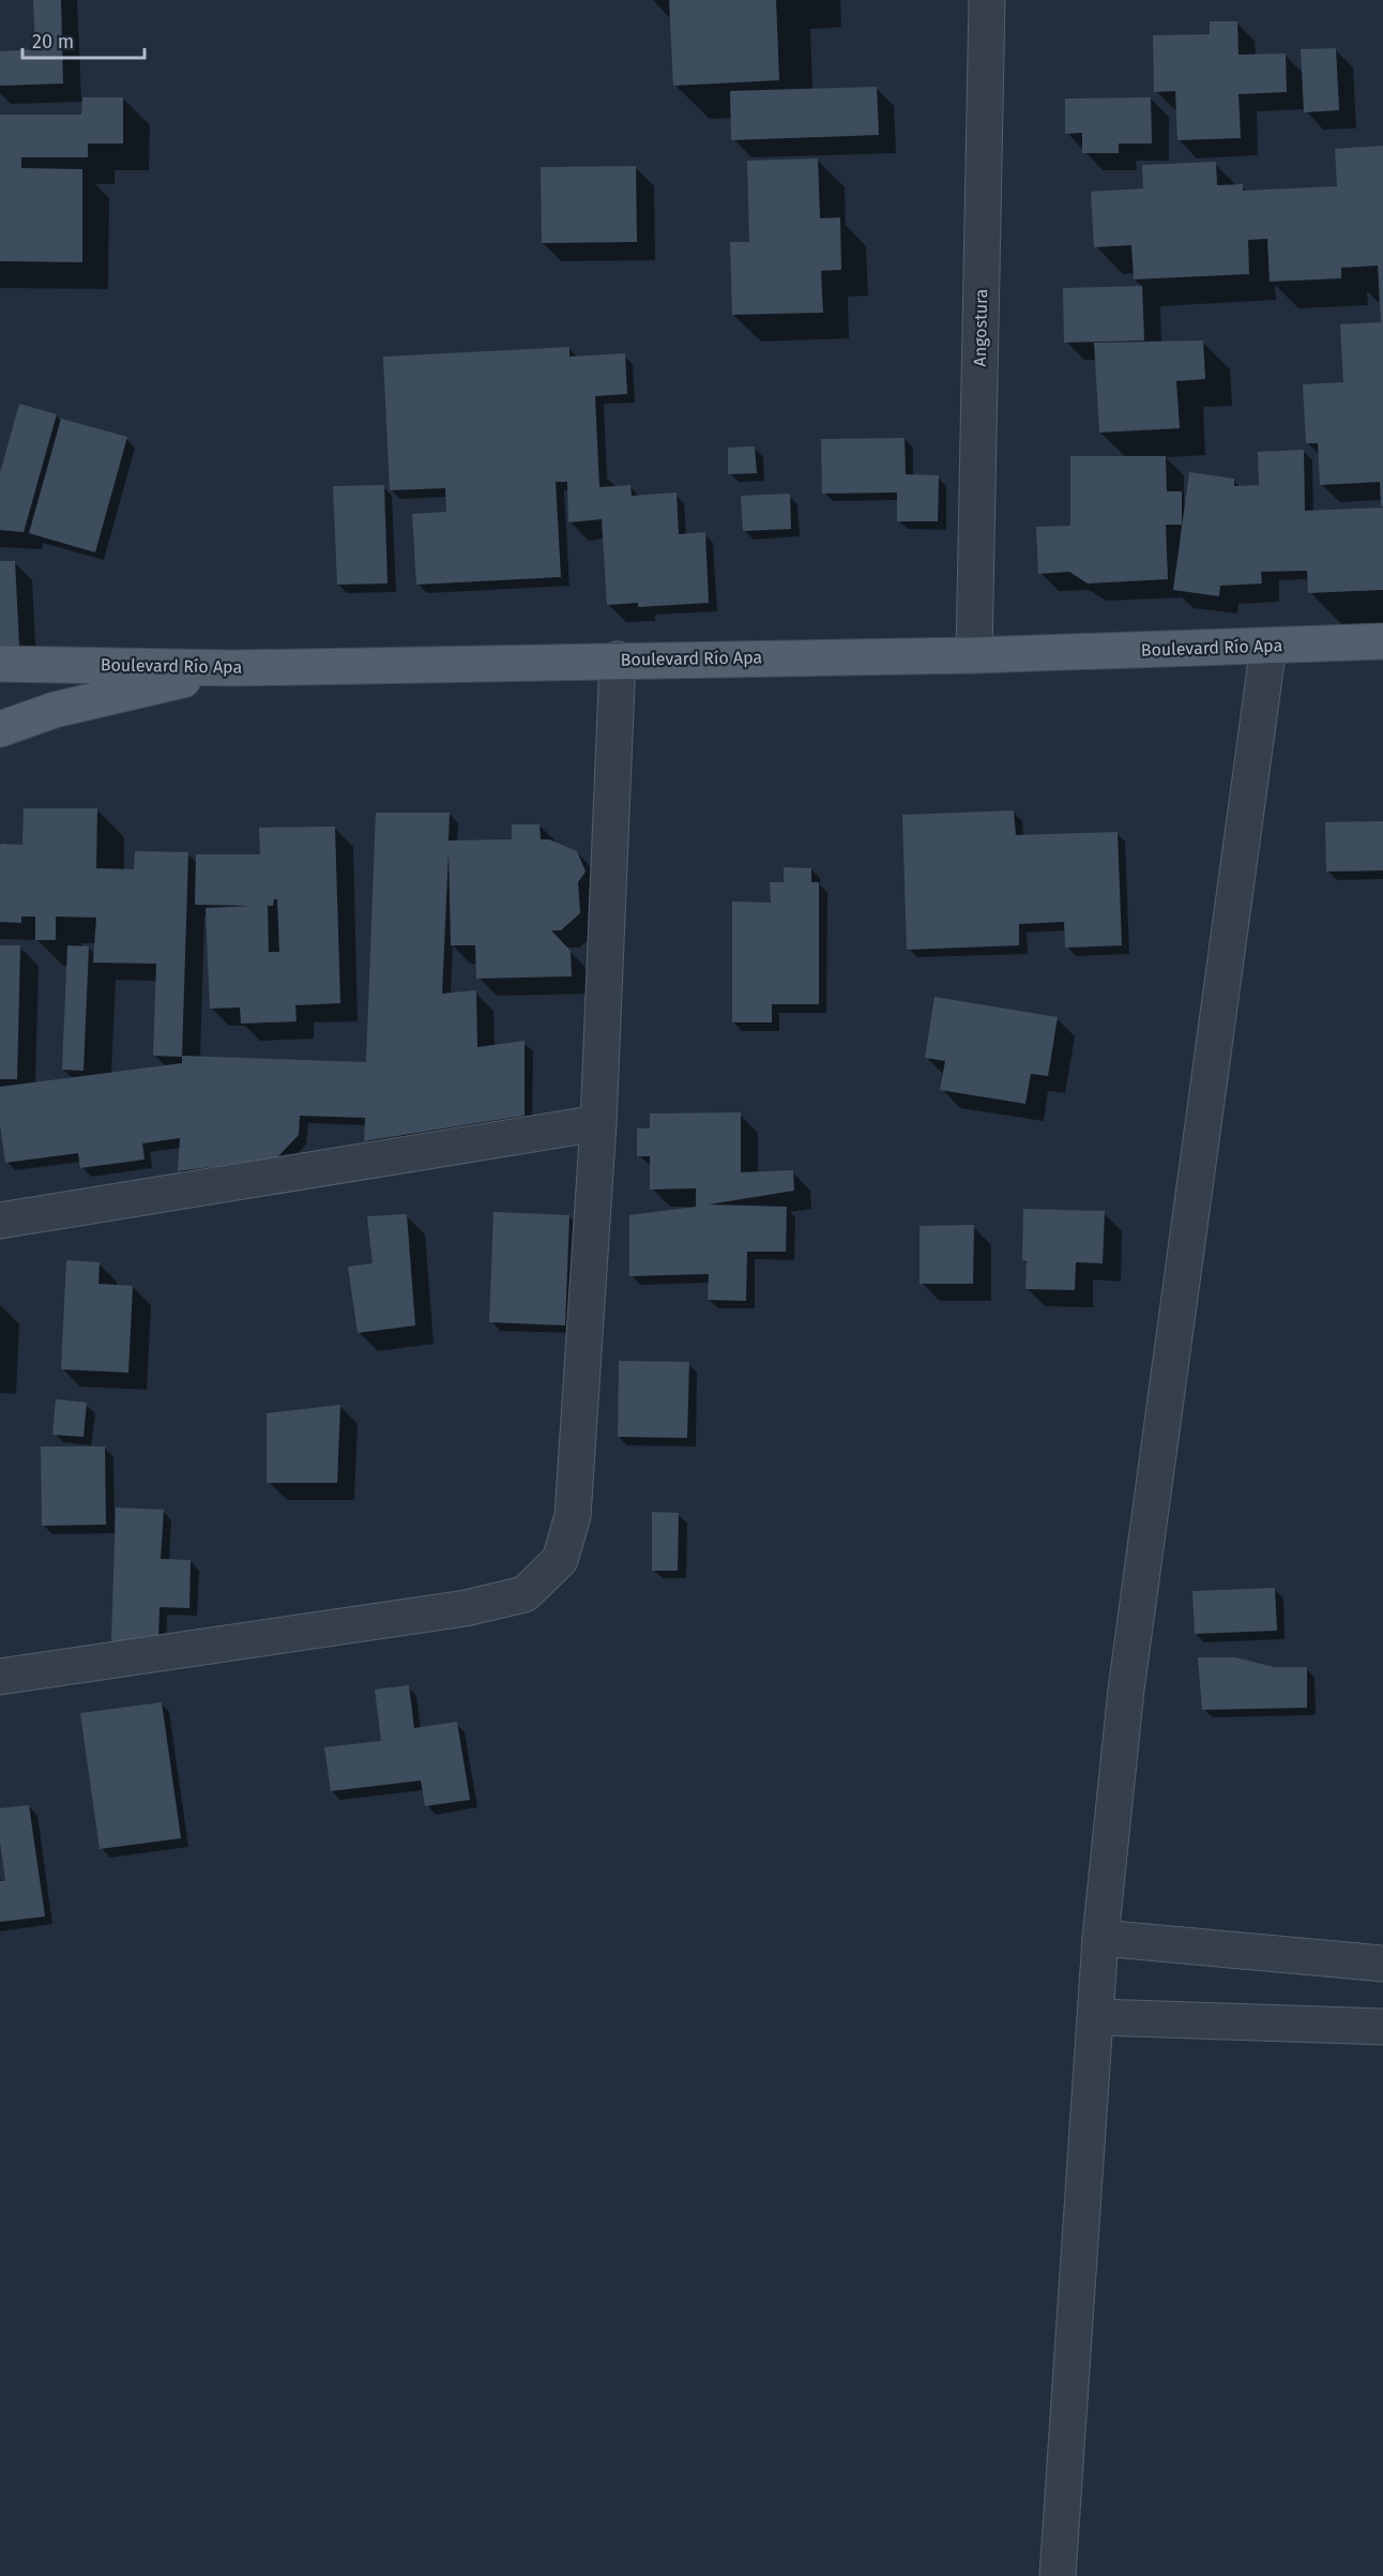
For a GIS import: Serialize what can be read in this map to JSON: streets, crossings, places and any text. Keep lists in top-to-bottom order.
{
  "streets": {
    "main road": ["Boulevard Río Apa"],
    "street": ["Angostura"]
  },
  "crossings": [
    ["Angostura", "Boulevard Río Apa"]
  ],
  "scale_bar": "20 m"
}
